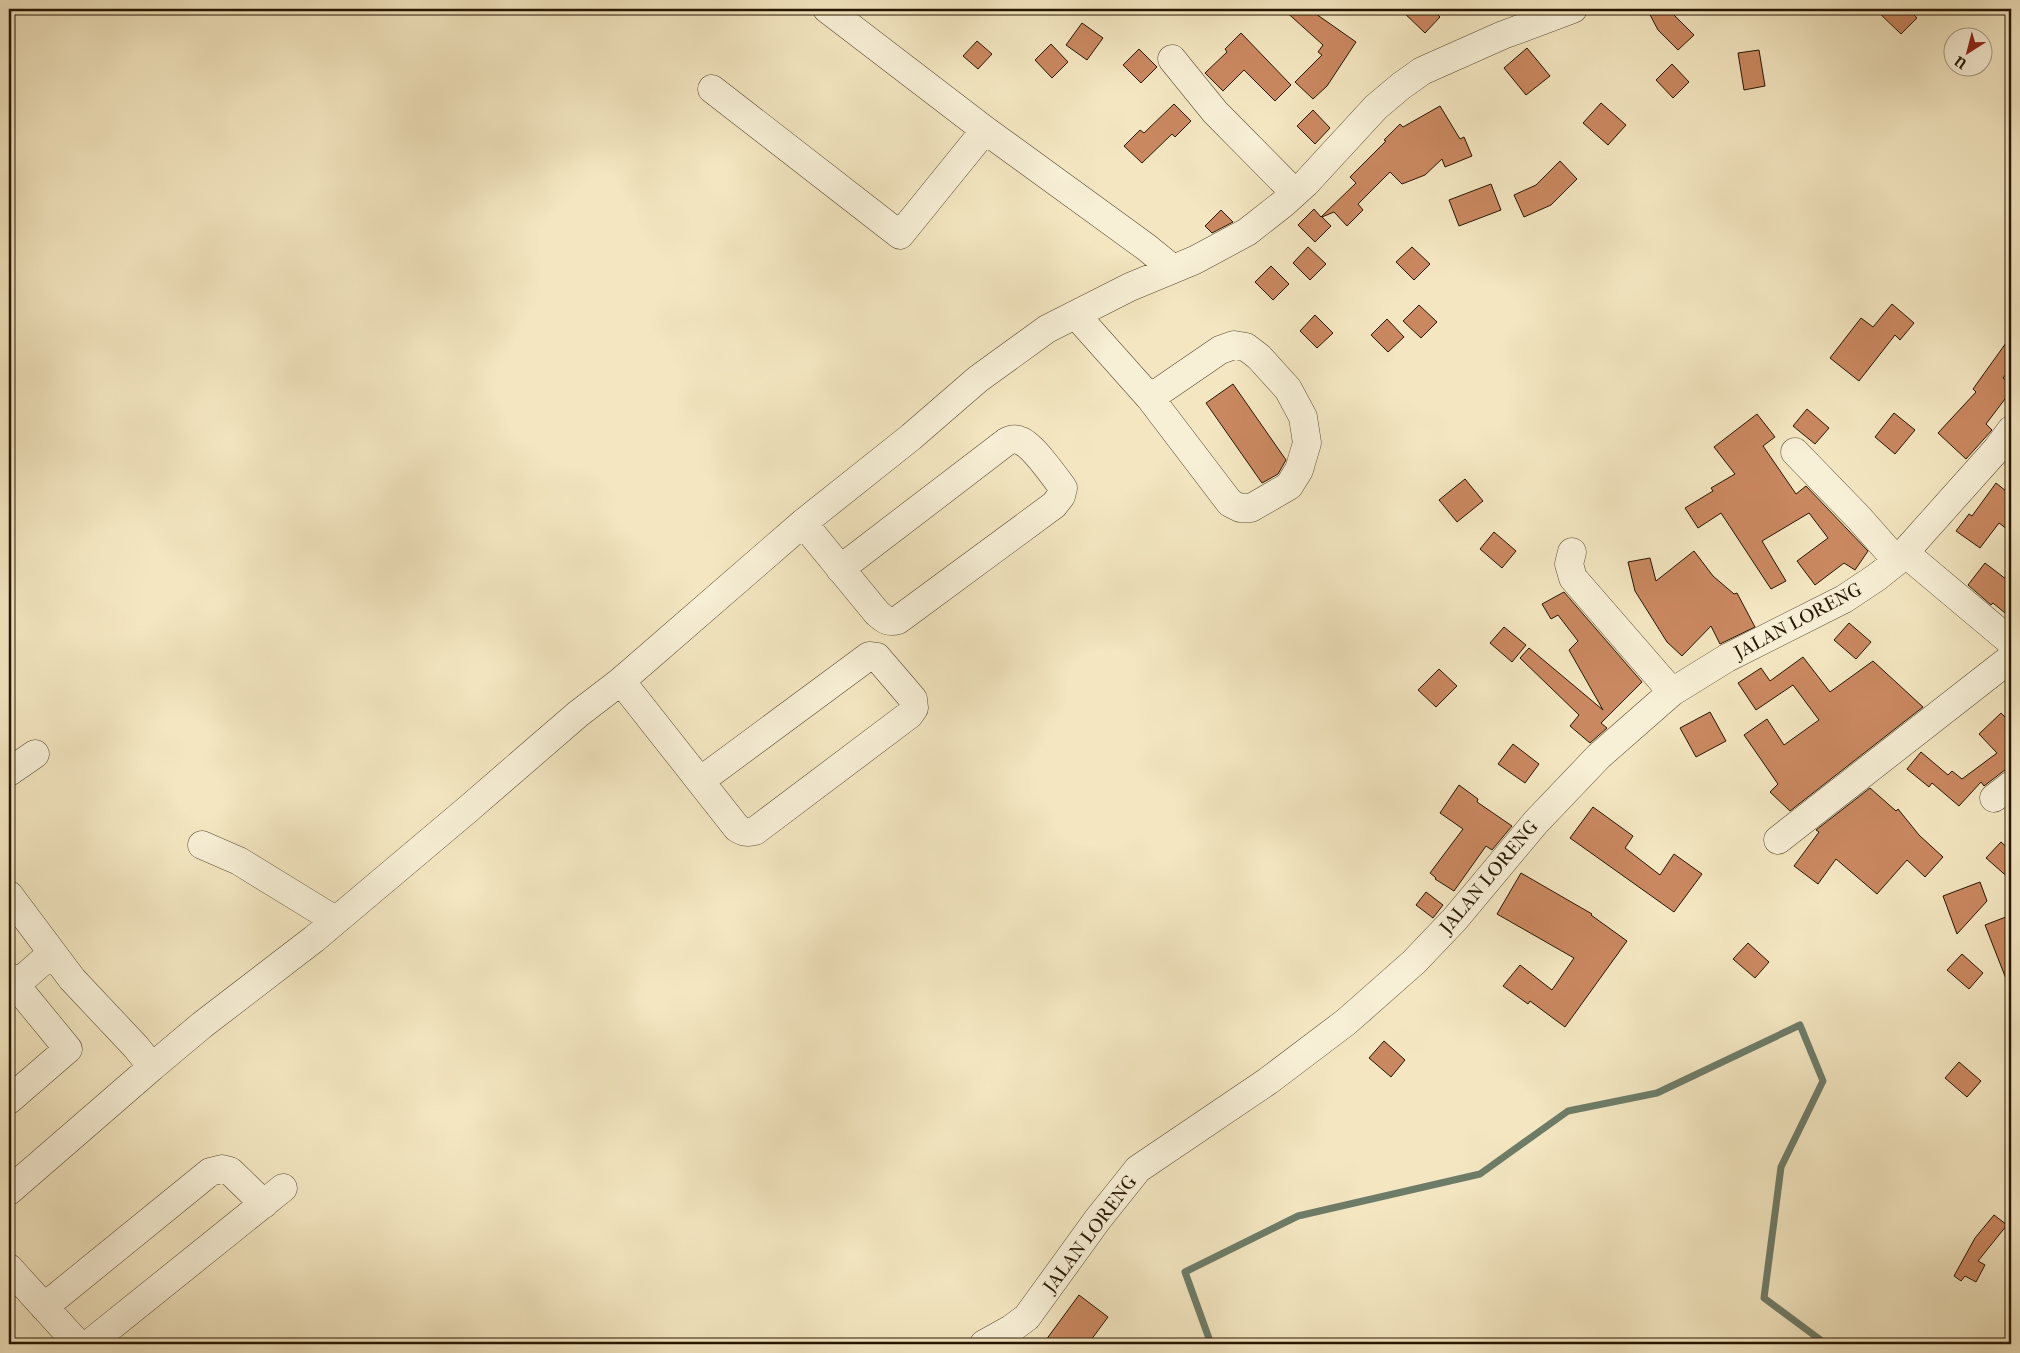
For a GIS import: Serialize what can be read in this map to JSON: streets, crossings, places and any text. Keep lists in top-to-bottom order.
{
  "streets": {
    "street": ["JALAN LORENG"]
  },
  "north": "bottom left"
}
